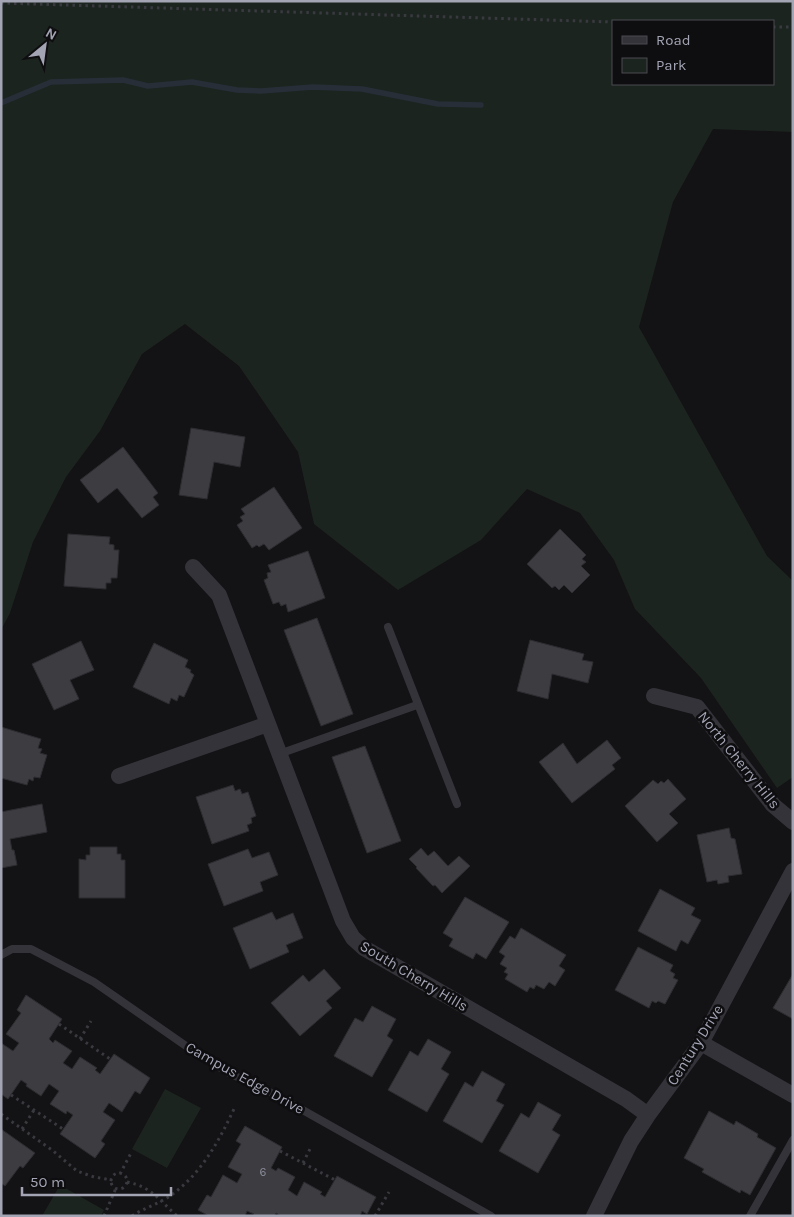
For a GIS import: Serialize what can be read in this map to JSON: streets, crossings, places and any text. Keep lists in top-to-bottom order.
{
  "streets": {
    "street": ["North Cherry Hills", "South Cherry Hills", "Century Drive"],
    "lane": ["Campus Edge Drive"]
  },
  "crossings": [
    ["South Cherry Hills", "Century Drive"]
  ],
  "house_numbers": ["6"],
  "legend": ["Road", "Park"],
  "scale_bar": "50 m",
  "north": "top right"
}
